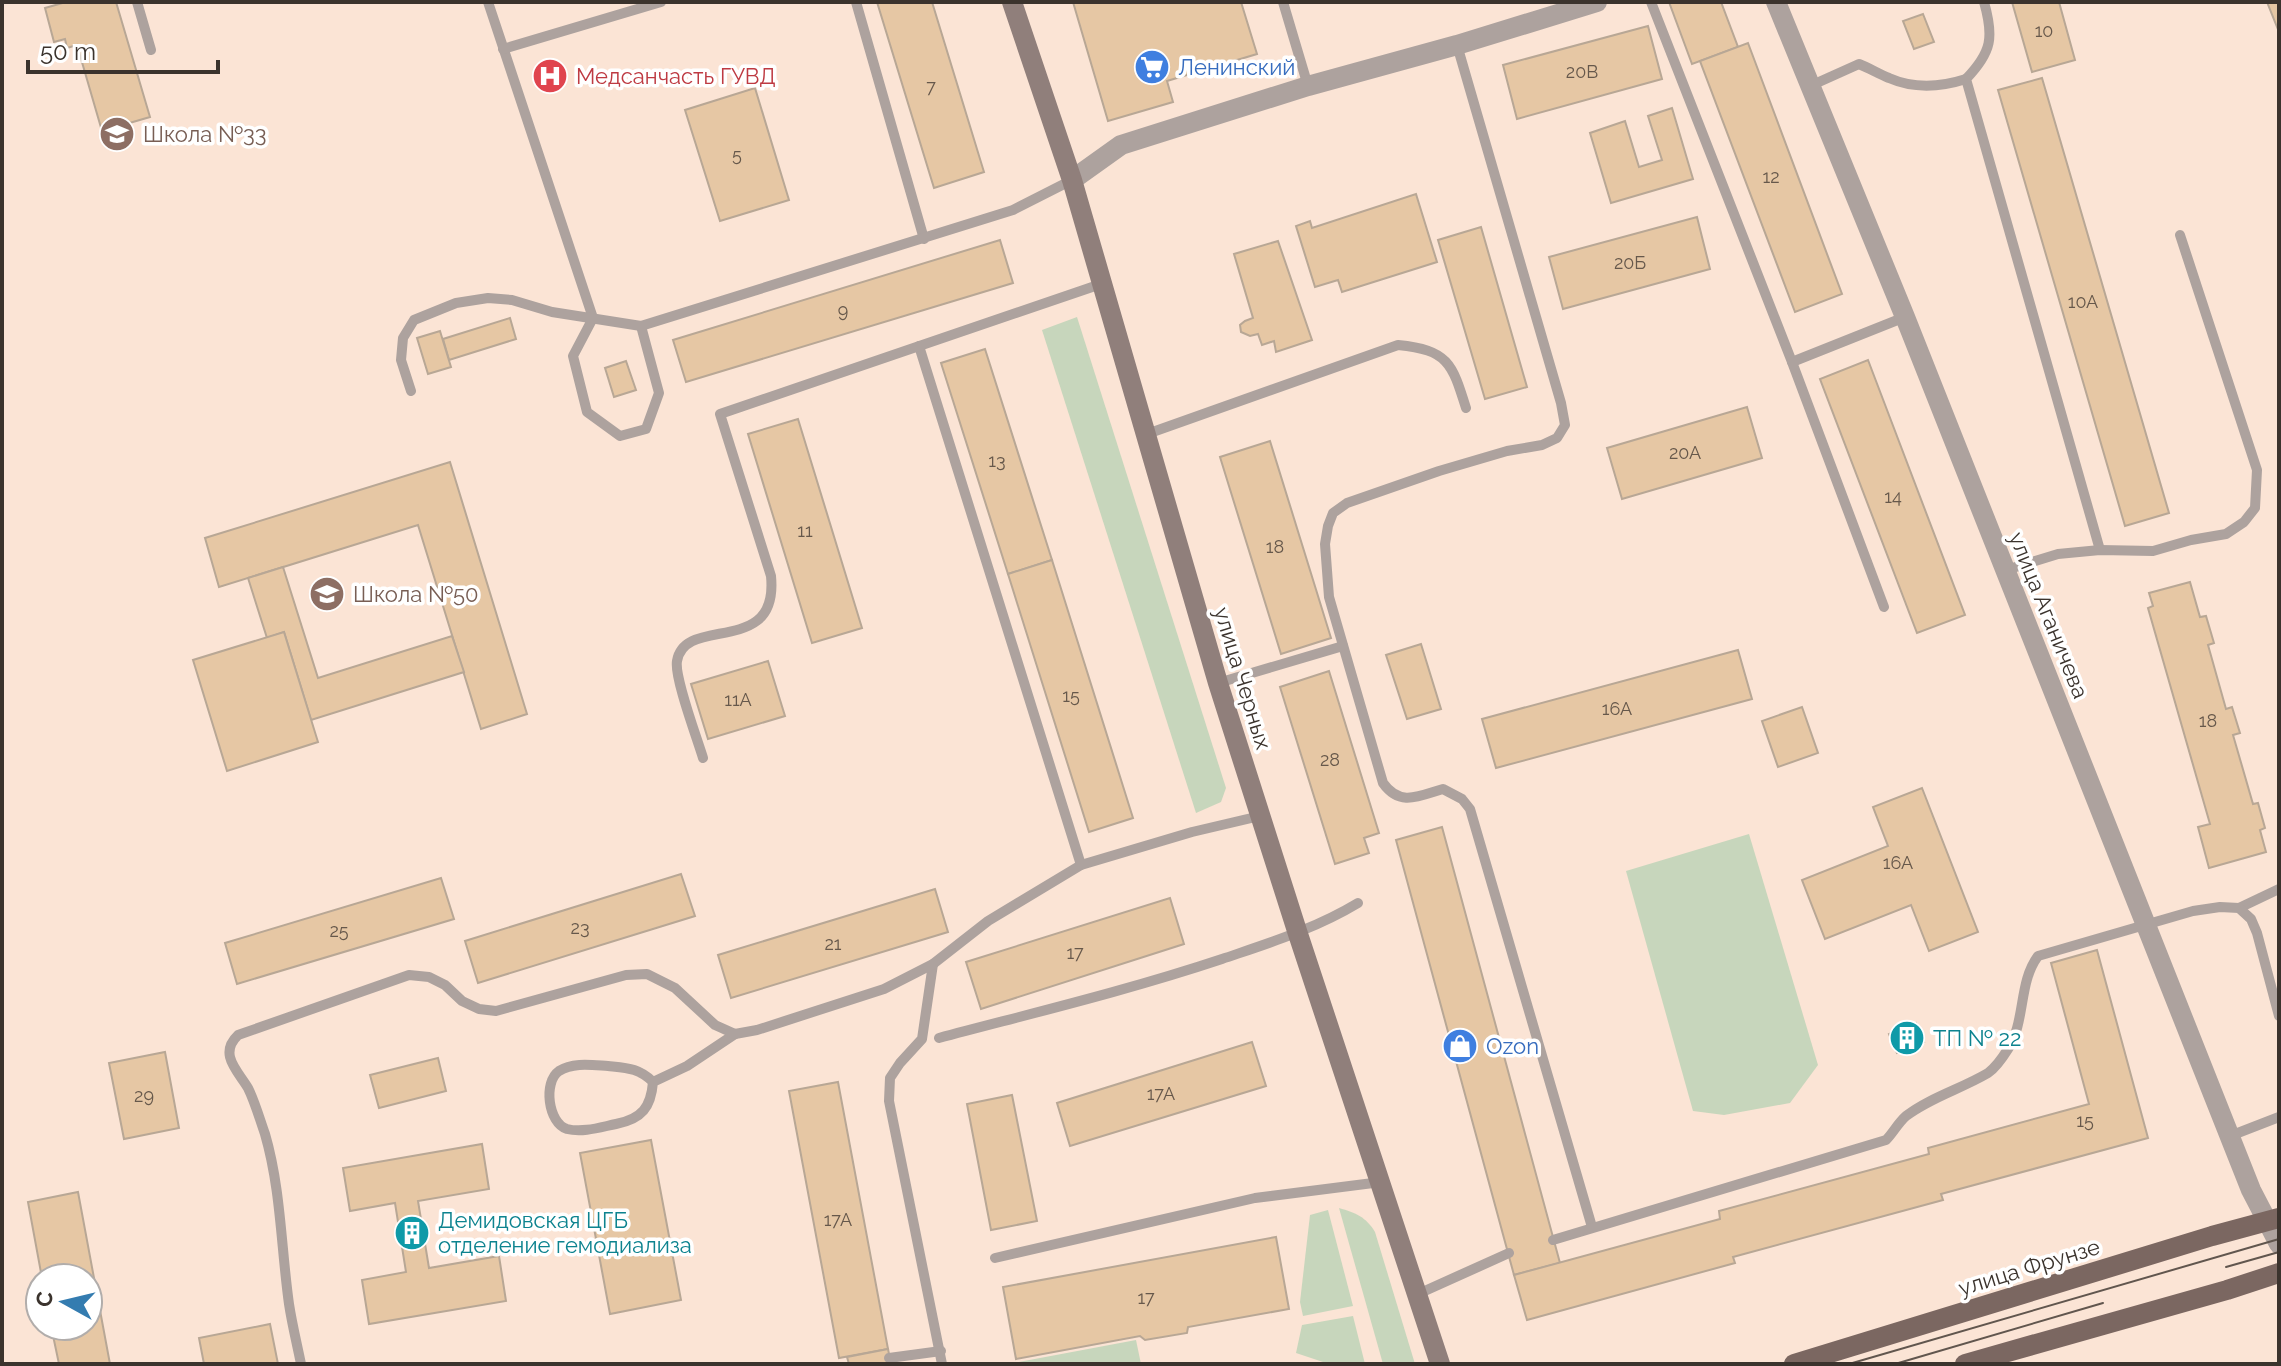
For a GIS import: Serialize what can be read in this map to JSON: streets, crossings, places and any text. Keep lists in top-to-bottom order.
{
  "streets": {
    "main road": ["улица Фрунзе"],
    "street": ["улица Аганичева", "улица Черных"]
  },
  "crossings": [
    ["улица Аганичева", "улица Фрунзе"]
  ],
  "places": {
    "supermarket": ["Ленинский"],
    "hospital": ["Медсанчасть ГУВД"],
    "school or university": ["Школа №33", "Школа №50"],
    "building": ["ТП № 22", "Демидовская ЦГБ отделение гемодиализа"],
    "shop": ["Ozon"]
  },
  "house_numbers": [
    "10",
    "20В",
    "7",
    "5",
    "12",
    "20Б",
    "10А",
    "9",
    "20А",
    "13",
    "14",
    "11",
    "18",
    "15",
    "11А",
    "16А",
    "18",
    "28",
    "16А",
    "23",
    "25",
    "21",
    "17",
    "17А",
    "29",
    "15",
    "17А",
    "17"
  ],
  "scale_bar": "50 m",
  "north": "left"
}
